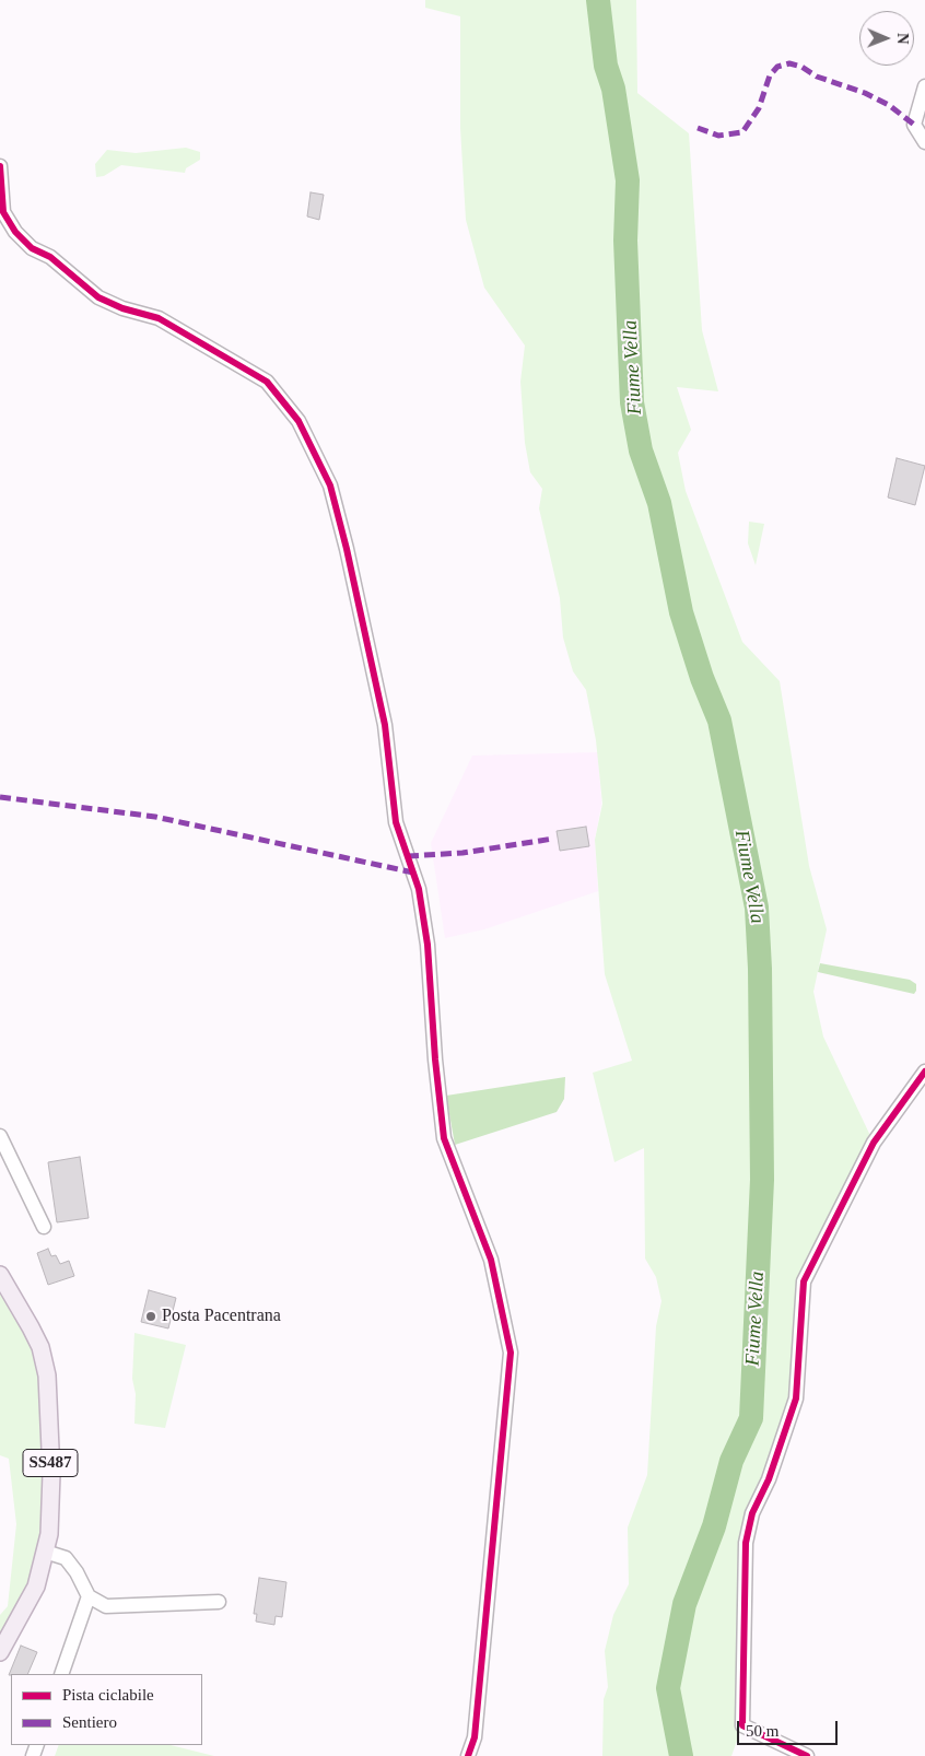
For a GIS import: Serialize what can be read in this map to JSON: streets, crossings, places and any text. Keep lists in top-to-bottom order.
{
  "streets": {
    "main road": ["SS487"]
  },
  "water": ["Fiume Vella"],
  "places": ["Posta Pacentrana"],
  "legend": ["Pista ciclabile", "Sentiero"],
  "scale_bar": "50 m",
  "north": "right"
}
